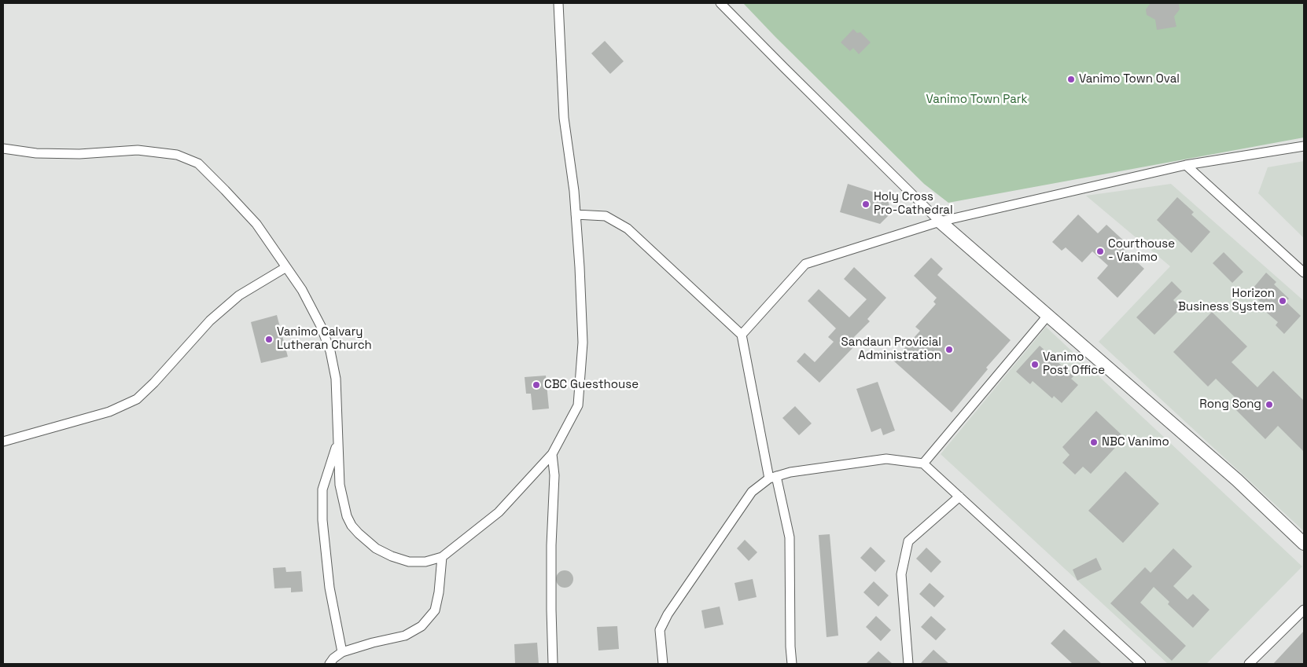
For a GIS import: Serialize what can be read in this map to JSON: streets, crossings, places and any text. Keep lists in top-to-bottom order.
{
  "parks": ["Vanimo Town Park"],
  "places": [
    "Vanimo Town Oval",
    "Holy Cross Pro-Cathedral",
    "Courthouse - Vanimo",
    "Horizon Business System",
    "Vanimo Calvary Lutheran Church",
    "Sandaun Provicial Administration",
    "Vanimo Post Office",
    "CBC Guesthouse",
    "Rong Song",
    "NBC Vanimo"
  ]
}
